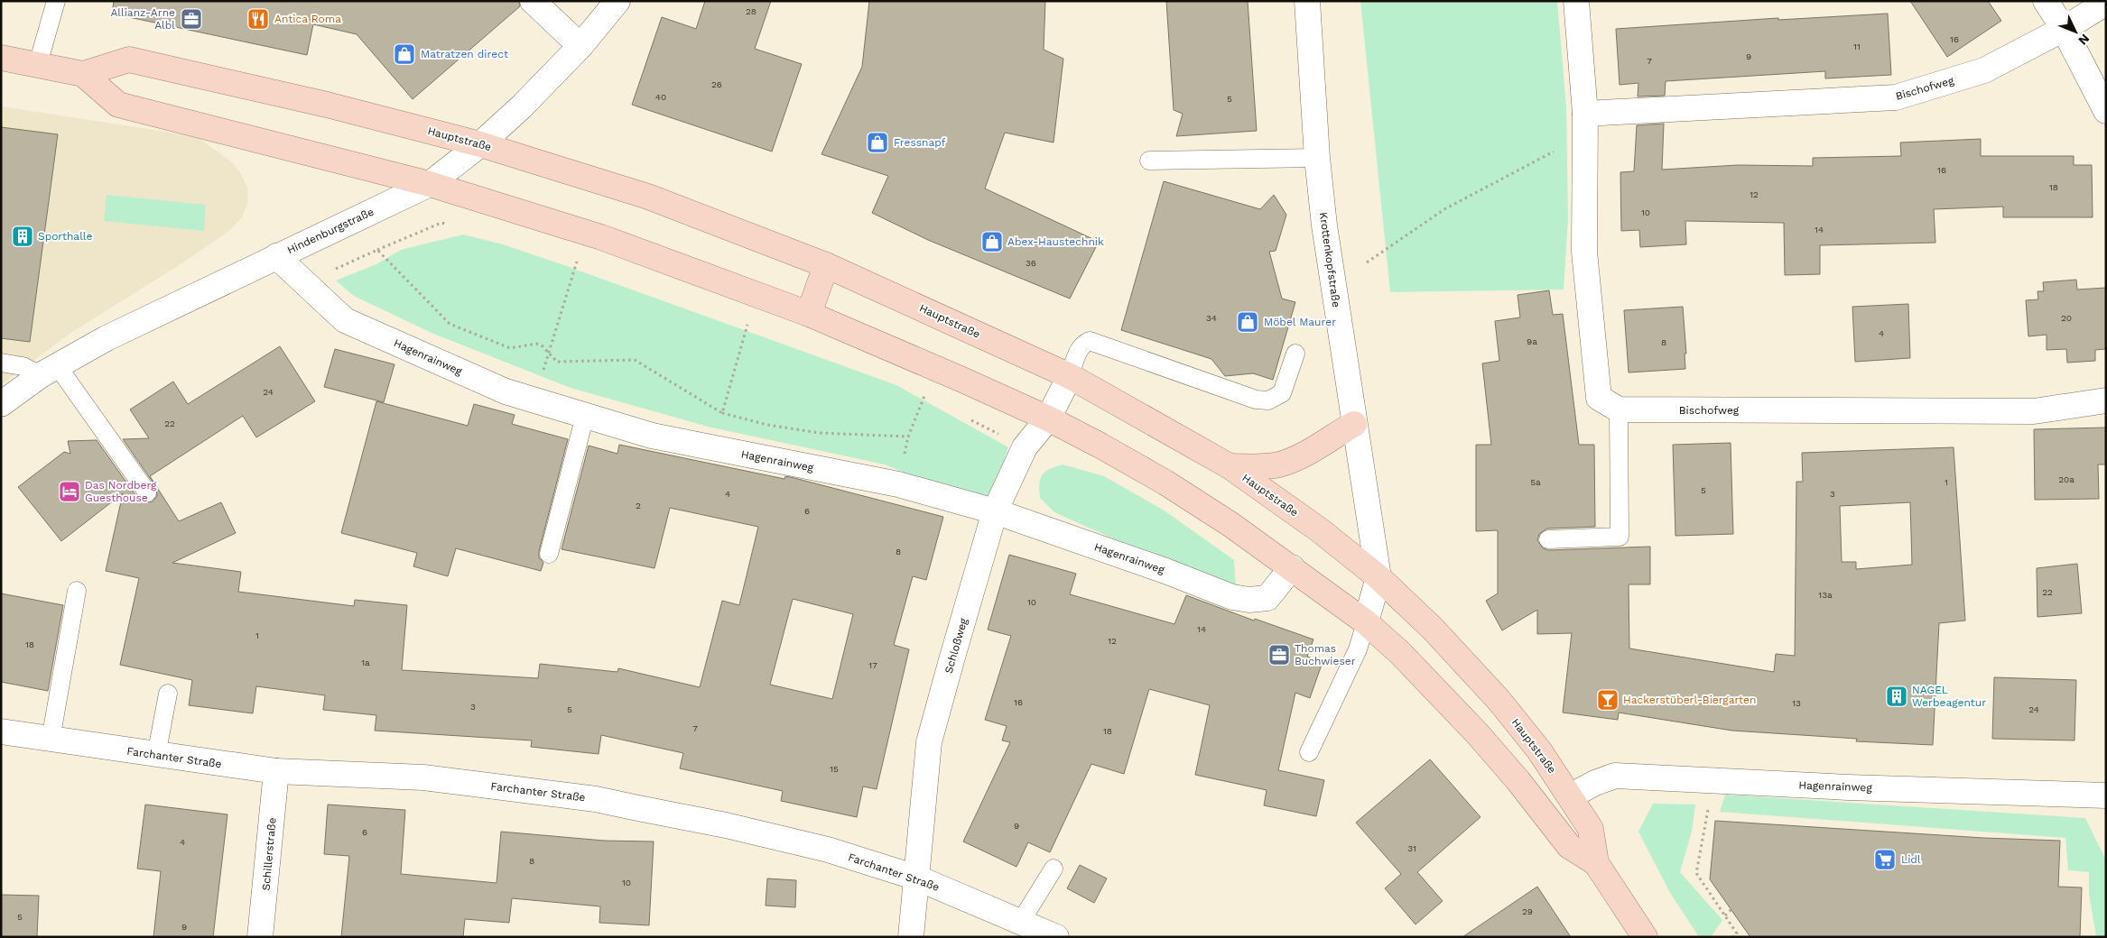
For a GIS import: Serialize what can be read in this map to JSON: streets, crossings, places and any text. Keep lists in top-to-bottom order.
{
  "streets": {
    "main road": ["Hauptstraße"],
    "street": [
      "Bischofweg",
      "Hindenburgstraße",
      "Krottenkopfstraße",
      "Hagenrainweg",
      "Schloßweg",
      "Farchanter Straße",
      "Schillerstraße"
    ]
  },
  "crossings": [
    ["Hauptstraße", "Hindenburgstraße"],
    ["Hauptstraße", "Krottenkopfstraße"],
    ["Hauptstraße", "Hagenrainweg"],
    ["Hauptstraße", "Schloßweg"],
    ["Hindenburgstraße", "Hagenrainweg"],
    ["Hagenrainweg", "Schloßweg"],
    ["Schloßweg", "Farchanter Straße"],
    ["Farchanter Straße", "Schillerstraße"]
  ],
  "places": {
    "office": ["Allianz-Arne Albl", "Thomas Buchwieser"],
    "restaurant": ["Antica Roma"],
    "shop": [
      "Matratzen direct",
      "Fressnapf",
      "Abex-Haustechnik",
      "Möbel Maurer"
    ],
    "building": ["Sporthalle", "NAGEL Werbeagentur"],
    "hotel": ["Das Nordberg Guesthouse"],
    "bar": ["Hackerstüberl-Biergarten"],
    "supermarket": ["Lidl"]
  },
  "house_numbers": [
    "28",
    "16",
    "11",
    "9",
    "7",
    "26",
    "40",
    "5",
    "16",
    "18",
    "12",
    "10",
    "14",
    "36",
    "34",
    "20",
    "4",
    "9a",
    "8",
    "24",
    "22",
    "20a",
    "5a",
    "1",
    "5",
    "4",
    "3",
    "2",
    "6",
    "8",
    "22",
    "13a",
    "10",
    "14",
    "1",
    "12",
    "18",
    "1a",
    "17",
    "16",
    "13",
    "3",
    "5",
    "24",
    "7",
    "18",
    "15",
    "9",
    "6",
    "4",
    "31",
    "8",
    "10",
    "29",
    "5",
    "9"
  ],
  "north": "bottom right"
}
